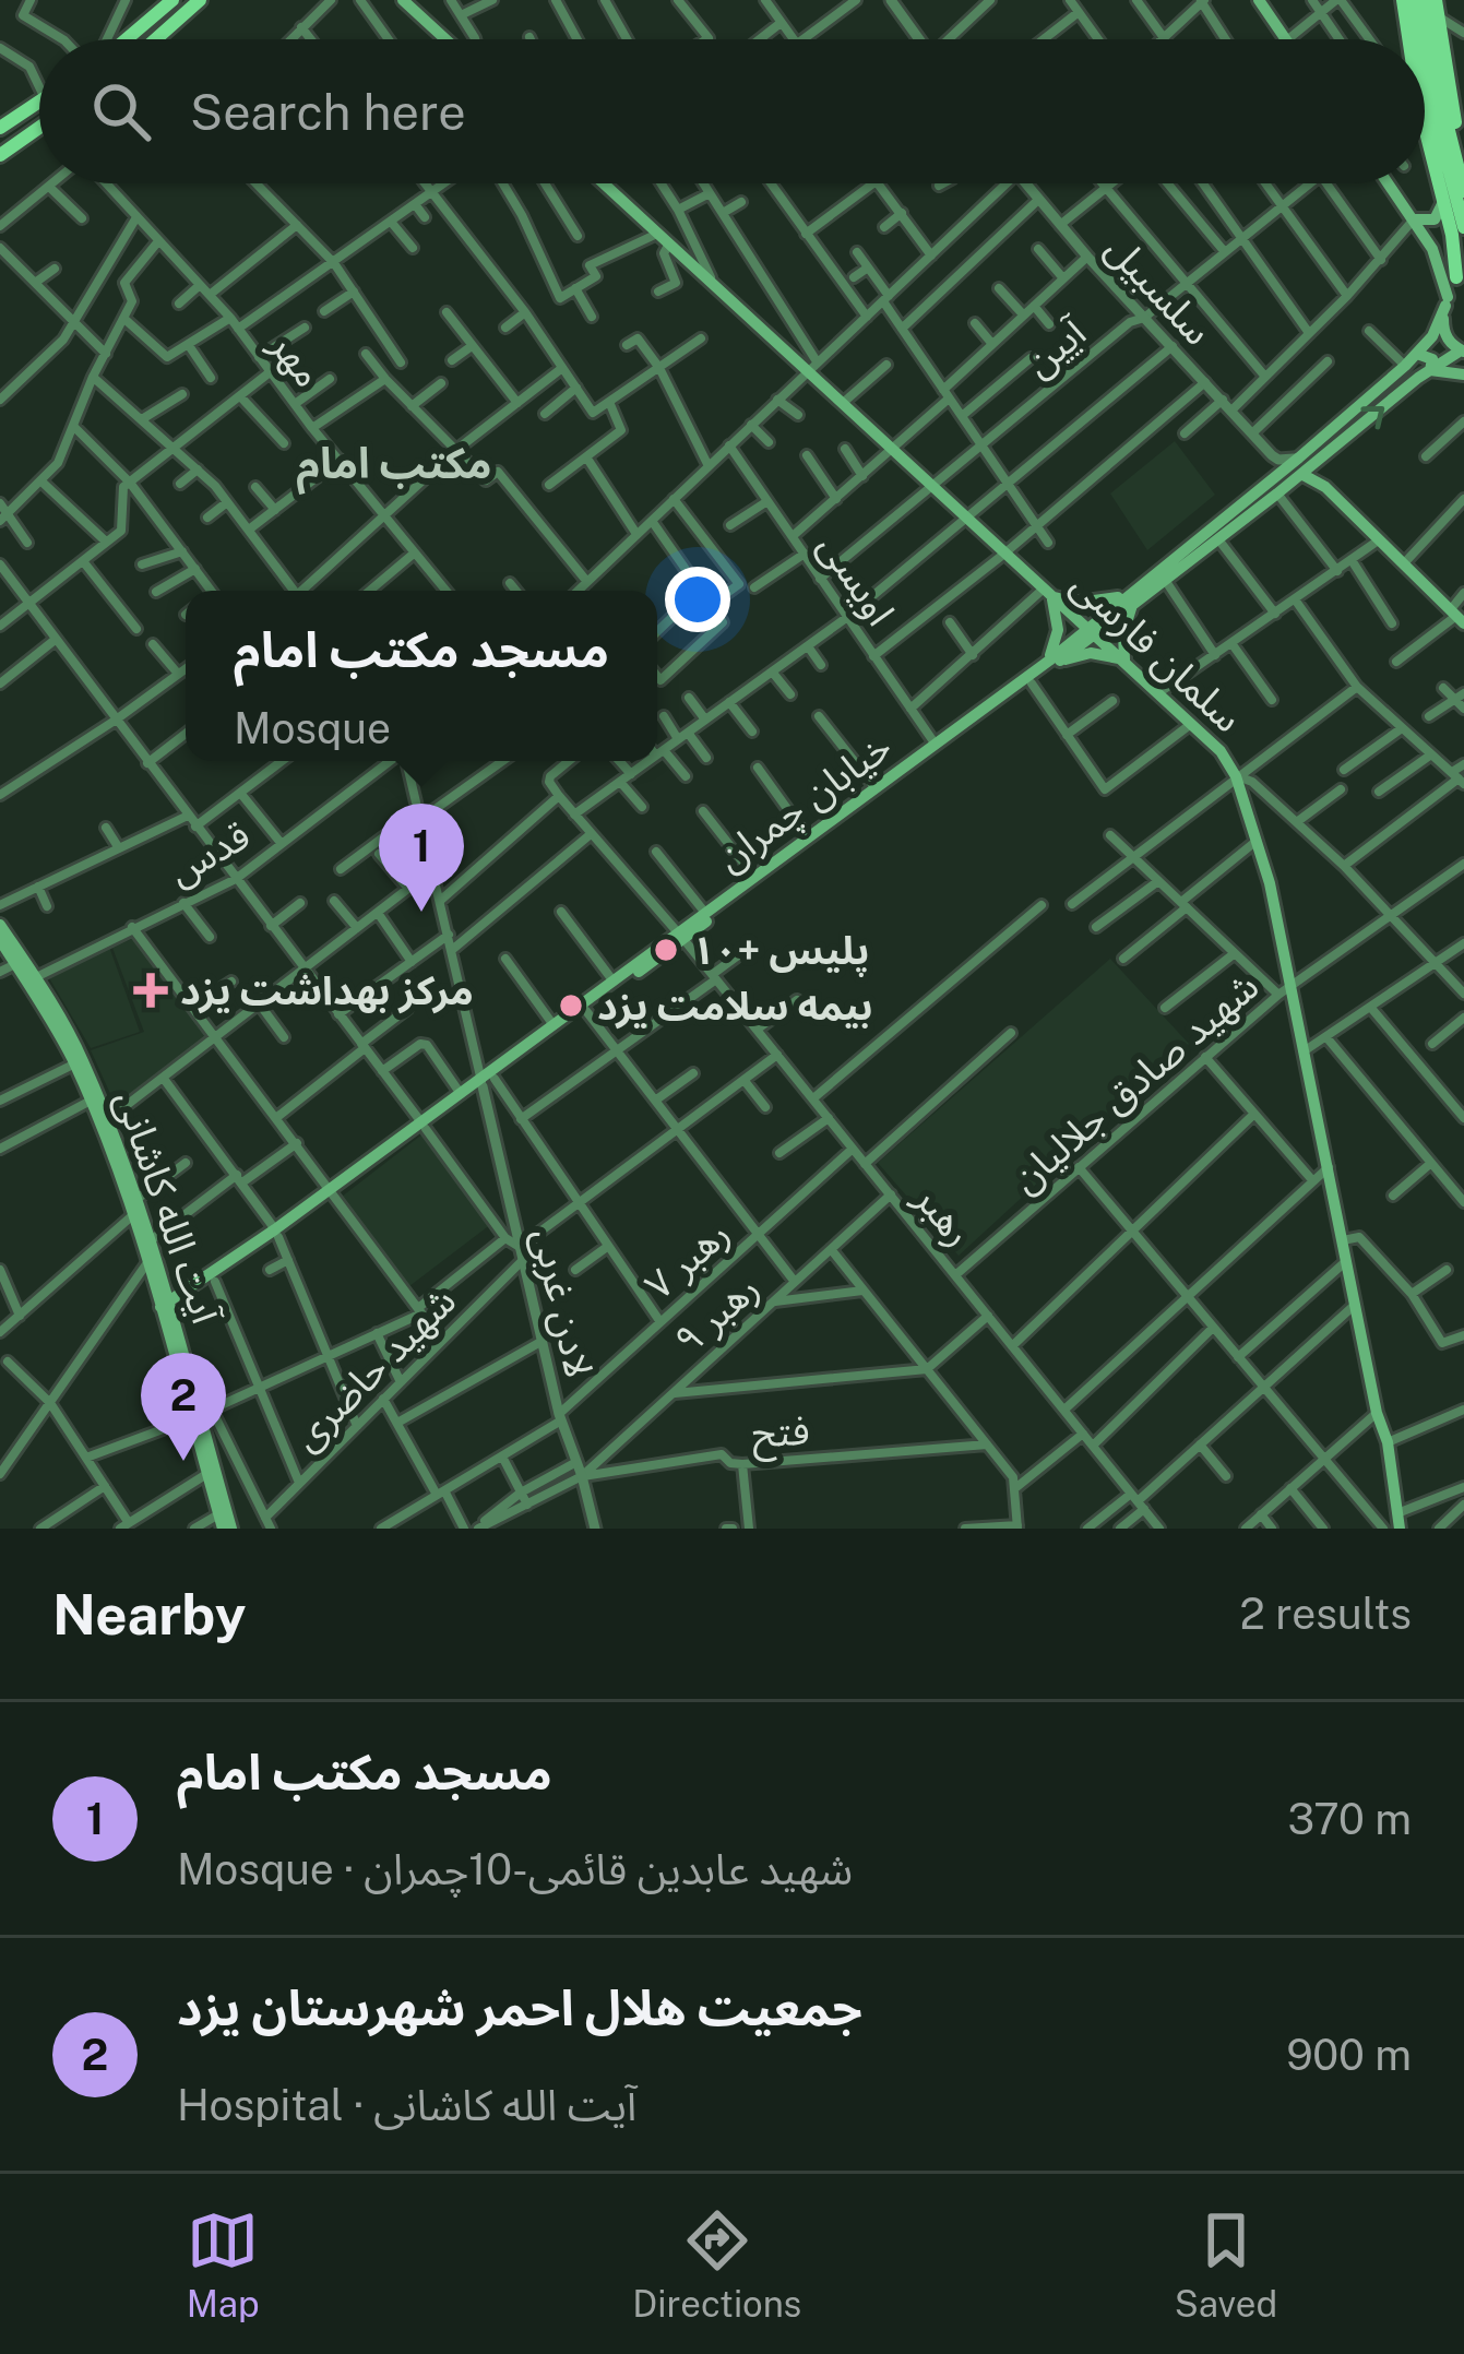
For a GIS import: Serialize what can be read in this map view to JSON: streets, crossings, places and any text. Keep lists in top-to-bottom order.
{
  "streets": {
    "main road": ["سلمان فارسی", "خیابان چمران", "آیت الله کاشانی"],
    "street": [
      "سلسبیل",
      "آیین",
      "مهر",
      "اویسی",
      "قدس",
      "شهید صادق جلالیان",
      "رهبر",
      "رهبر ۷",
      "لادن غربی",
      "رهبر ۹",
      "شهید حاضری",
      "فتح"
    ]
  },
  "crossings": [
    ["سلسبیل", "آیین"],
    ["آیین", "اویسی"],
    ["آیین", "سلمان فارسی"],
    ["اویسی", "خیابان چمران"],
    ["سلمان فارسی", "خیابان چمران"],
    ["سلمان فارسی", "شهید صادق جلالیان"],
    ["خیابان چمران", "آیت الله کاشانی"],
    ["خیابان چمران", "رهبر"],
    ["خیابان چمران", "لادن غربی"],
    ["قدس", "آیت الله کاشانی"],
    ["شهید صادق جلالیان", "رهبر"],
    ["رهبر", "رهبر ۷"],
    ["رهبر", "رهبر ۹"],
    ["رهبر ۷", "لادن غربی"],
    ["لادن غربی", "رهبر ۹"],
    ["لادن غربی", "شهید حاضری"],
    ["لادن غربی", "فتح"],
    ["رهبر ۹", "فتح"]
  ],
  "districts": ["مکتب امام"],
  "places": {
    "other": ["پلیس +۱۰", "بيمه سلامت يزد"],
    "health": ["مرکز بهداشت یزد"]
  },
  "page": {
    "search": "Search here",
    "popup": ["مسجد مکتب امام", "Mosque"],
    "pins": ["1", "2"],
    "heading": ["Nearby", "2 results"],
    "list": [
      {
        "mark": "1",
        "name": "مسجد مکتب امام",
        "note": "Mosque · شهید عابدین قائمی-10چمران",
        "value": "370 m"
      },
      {
        "mark": "2",
        "name": "جمعیت هلال احمر شهرستان یزد",
        "note": "Hospital · آیت الله کاشانی",
        "value": "900 m"
      }
    ],
    "nav": ["Map", "Directions", "Saved"]
  }
}
